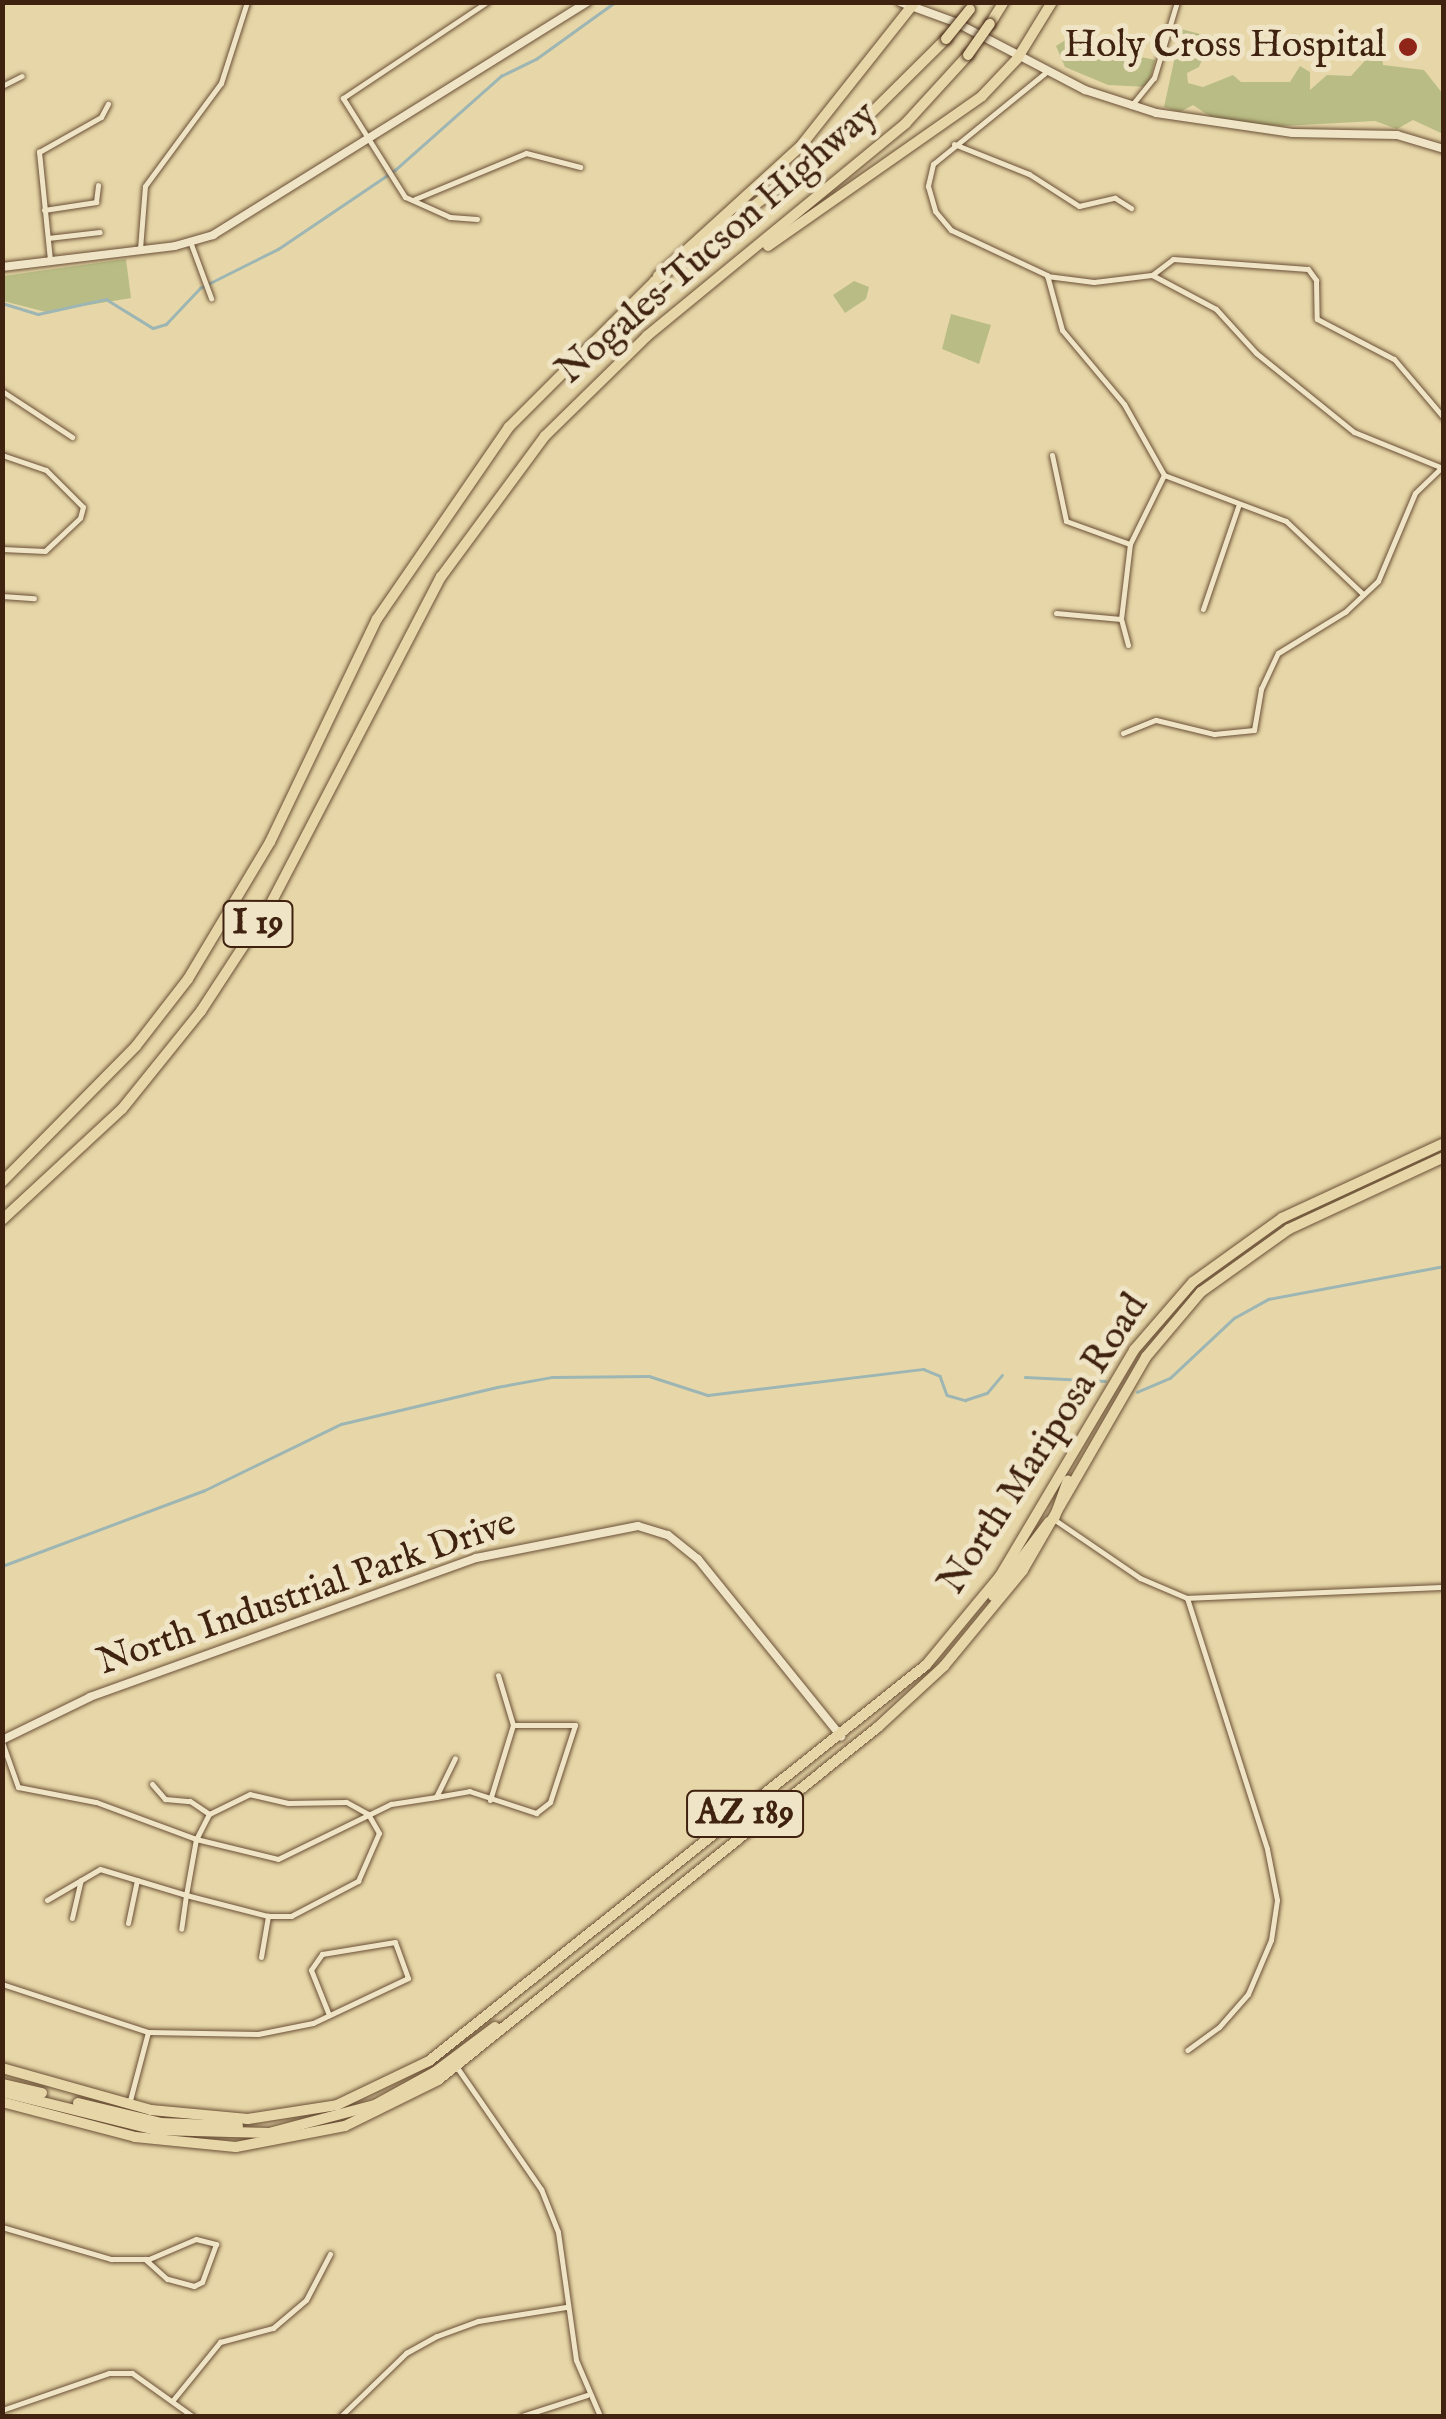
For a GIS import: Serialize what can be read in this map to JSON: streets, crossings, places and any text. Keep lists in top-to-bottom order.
{
  "streets": {
    "highway": [
      "Nogales–Tucson Highway",
      "I 19",
      "North Mariposa Road",
      "AZ 189"
    ],
    "street": ["North Industrial Park Drive"]
  },
  "crossings": [
    ["North Mariposa Road", "North Industrial Park Drive"],
    ["North Mariposa Road", "AZ 189"]
  ],
  "places": ["Holy Cross Hospital"]
}
